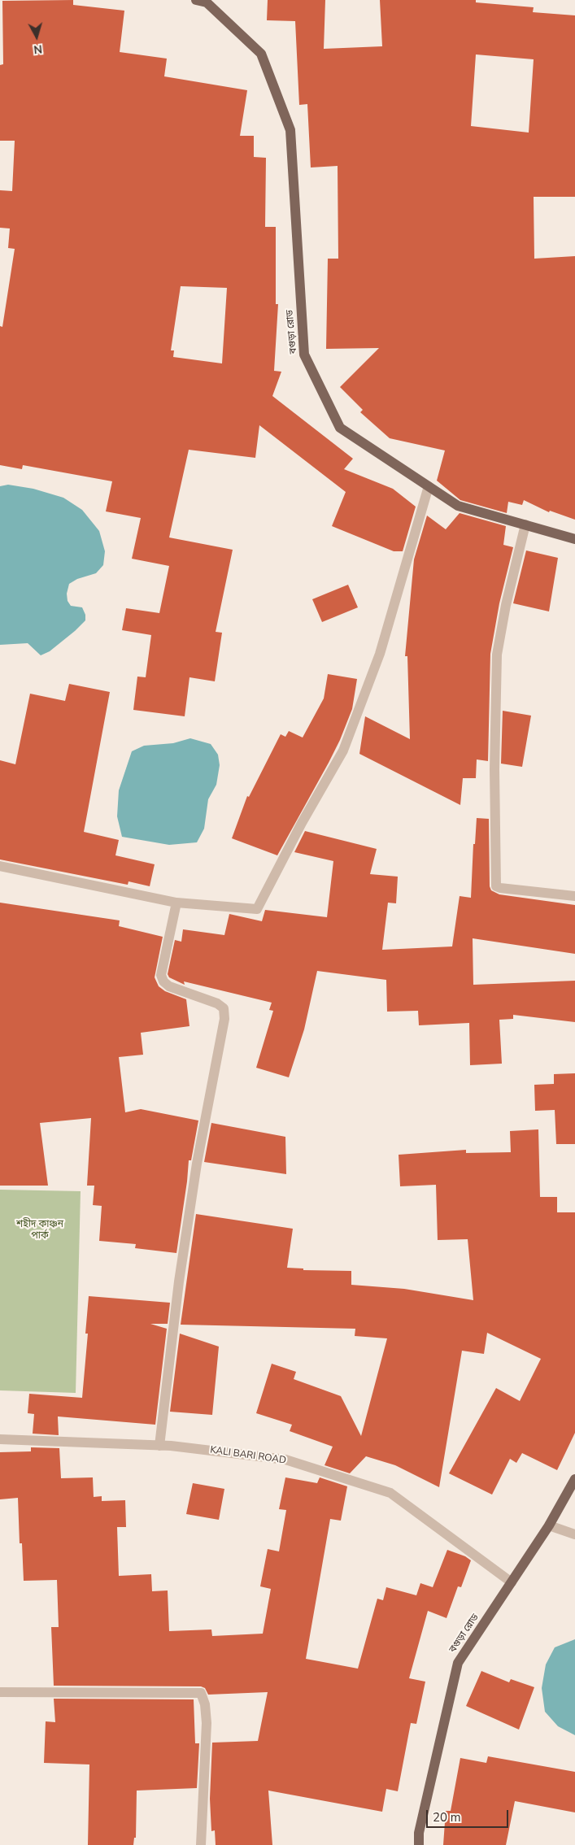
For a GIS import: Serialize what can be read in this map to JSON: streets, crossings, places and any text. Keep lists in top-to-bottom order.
{
  "streets": {
    "main road": ["বগুড়া রোড"],
    "street": ["KALI BARI ROAD"]
  },
  "crossings": [
    ["বগুড়া রোড", "KALI BARI ROAD"]
  ],
  "parks": ["শহীদ কাঞ্চন পার্ক"],
  "scale_bar": "20 m",
  "north": "bottom"
}
